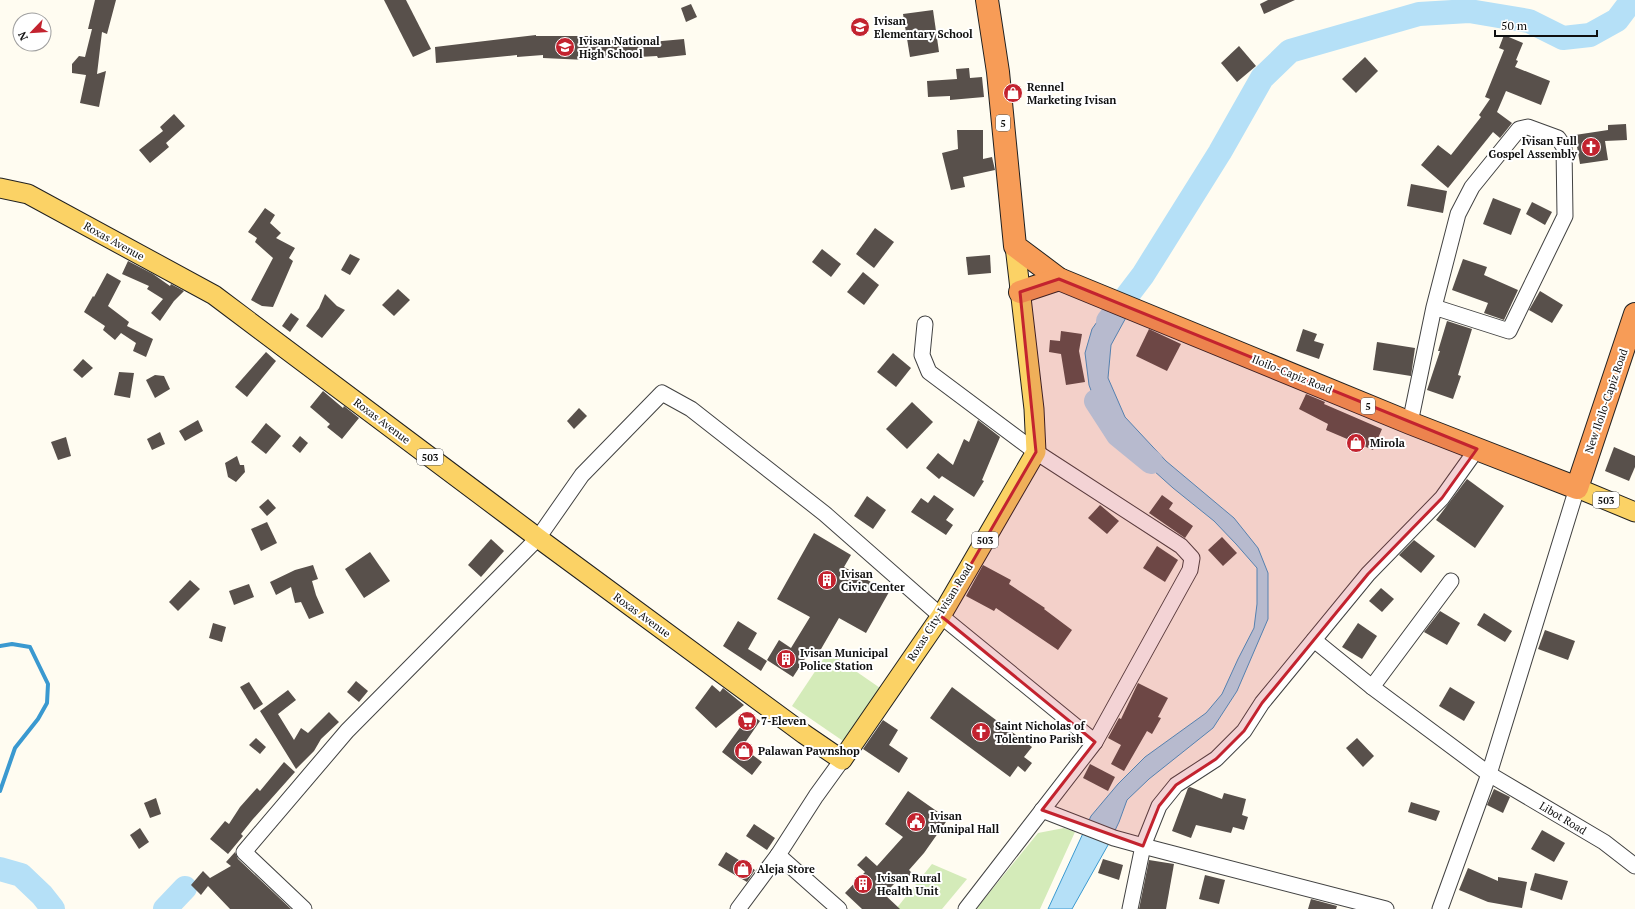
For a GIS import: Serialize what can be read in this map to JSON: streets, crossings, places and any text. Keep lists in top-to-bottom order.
{
  "streets": {
    "highway": ["5", "Iloilo-Capiz Road", "New Iloilo-Capiz Road"],
    "main road": ["Roxas Avenue", "503", "Roxas City-Ivisan Road"],
    "street": ["Libot Road"]
  },
  "crossings": [
    ["5", "Iloilo-Capiz Road"],
    ["Roxas Avenue", "Roxas City-Ivisan Road"],
    ["Iloilo-Capiz Road", "New Iloilo-Capiz Road"],
    ["Iloilo-Capiz Road", "503"],
    ["New Iloilo-Capiz Road", "503"]
  ],
  "places": {
    "school or university": ["Ivisan Elementary School", "Ivisan National High School"],
    "shop": [
      "Rennel Marketing Ivisan",
      "Mirola",
      "Palawan Pawnshop",
      "Aleja Store"
    ],
    "church": ["Ivisan Full Gospel Assembly", "Saint Nicholas of Tolentino Parish"],
    "building": ["Ivisan Civic Center", "Ivisan Municipal Police Station", "Ivisan Rural Health Unit"],
    "supermarket": ["7-Eleven"],
    "public building": ["Ivisan Munipal Hall"]
  },
  "scale_bar": "50 m",
  "north": "bottom left"
}
